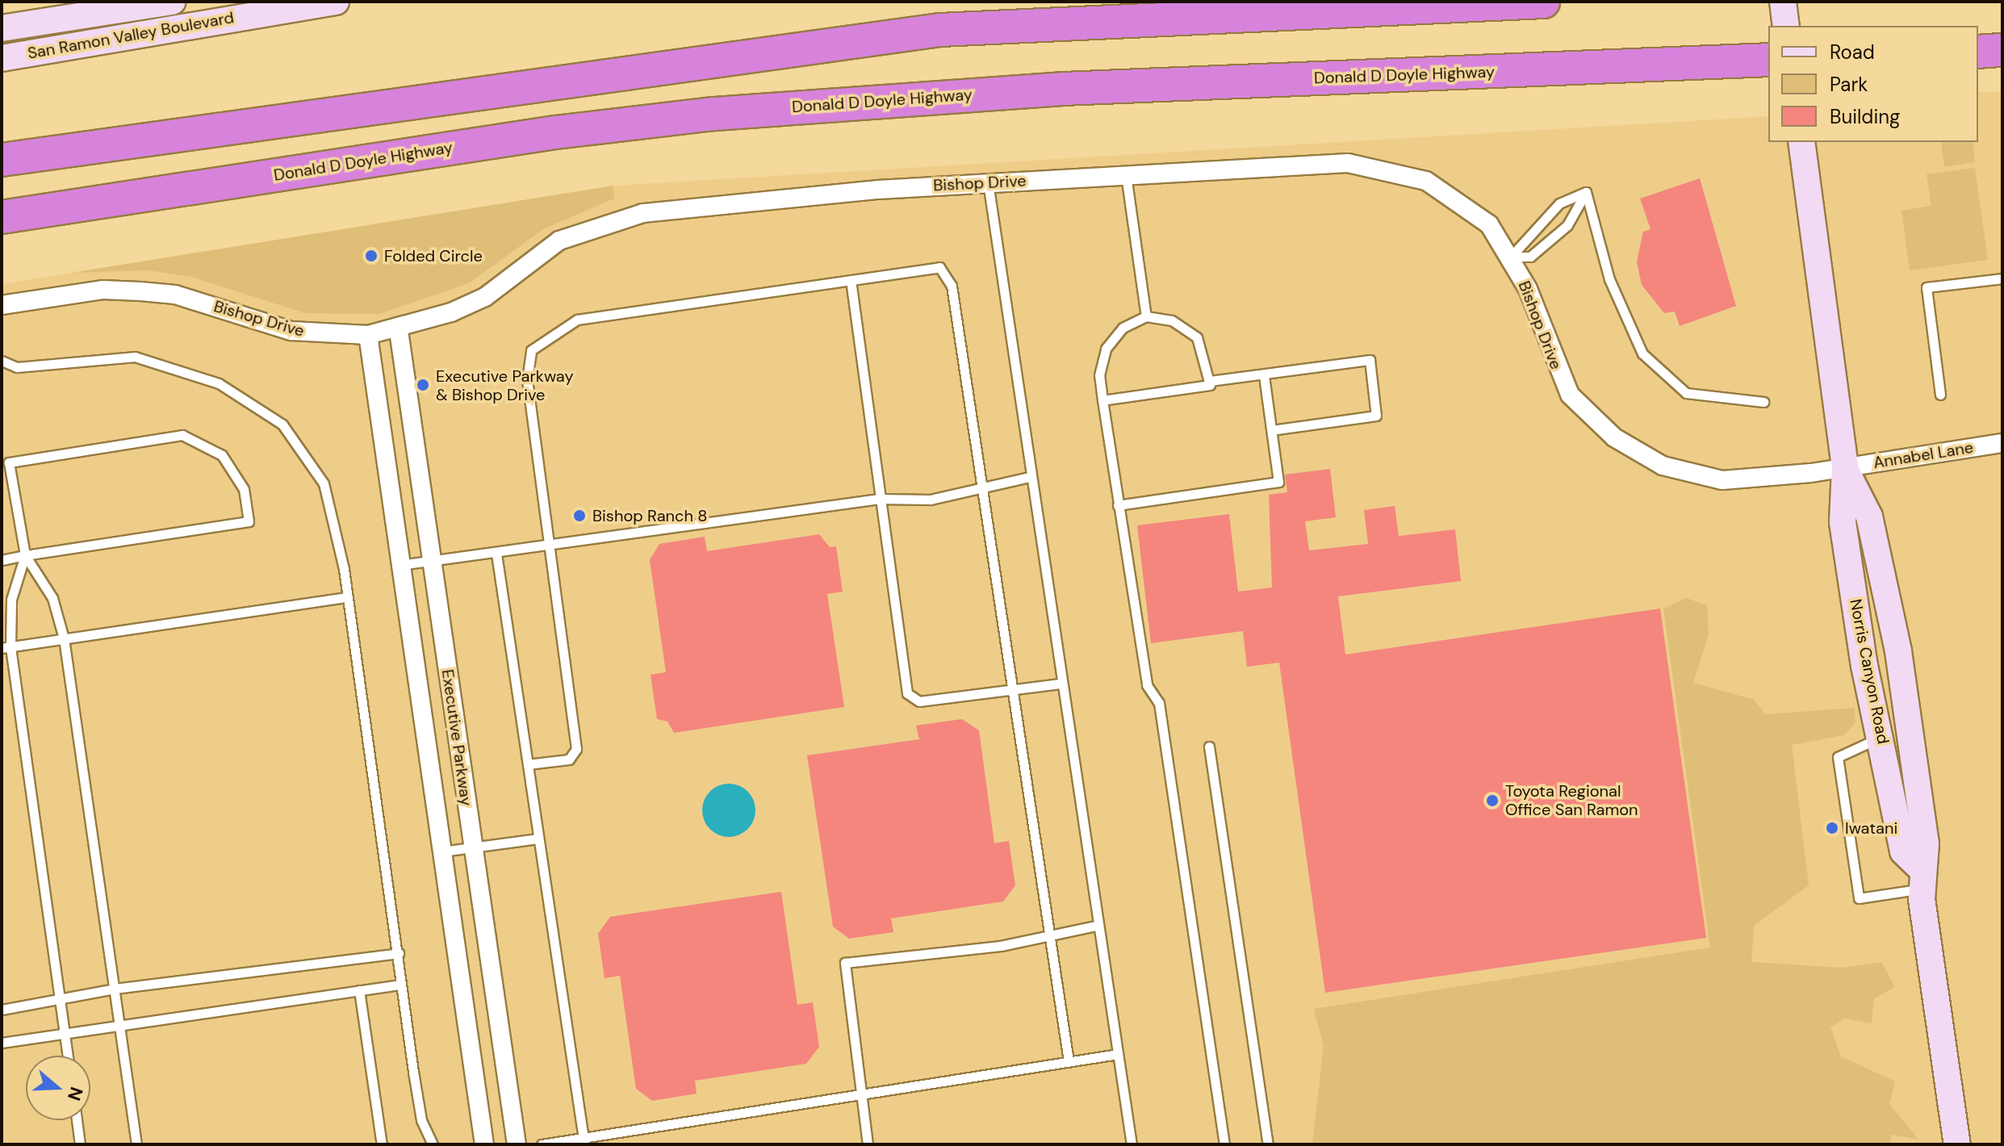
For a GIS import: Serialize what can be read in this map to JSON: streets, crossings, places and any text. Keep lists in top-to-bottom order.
{
  "streets": {
    "highway": ["Donald D Doyle Highway"],
    "main road": ["San Ramon Valley Boulevard", "Norris Canyon Road"],
    "street": ["Bishop Drive", "Annabel Lane", "Executive Parkway"]
  },
  "crossings": [
    ["Bishop Drive", "Annabel Lane"],
    ["Bishop Drive", "Norris Canyon Road"],
    ["Bishop Drive", "Executive Parkway"],
    ["Annabel Lane", "Norris Canyon Road"]
  ],
  "places": [
    "Folded Circle",
    "Executive Parkway & Bishop Drive",
    "Bishop Ranch 8",
    "Toyota Regional Office San Ramon",
    "Iwatani"
  ],
  "legend": ["Road", "Park", "Building"],
  "north": "right"
}
